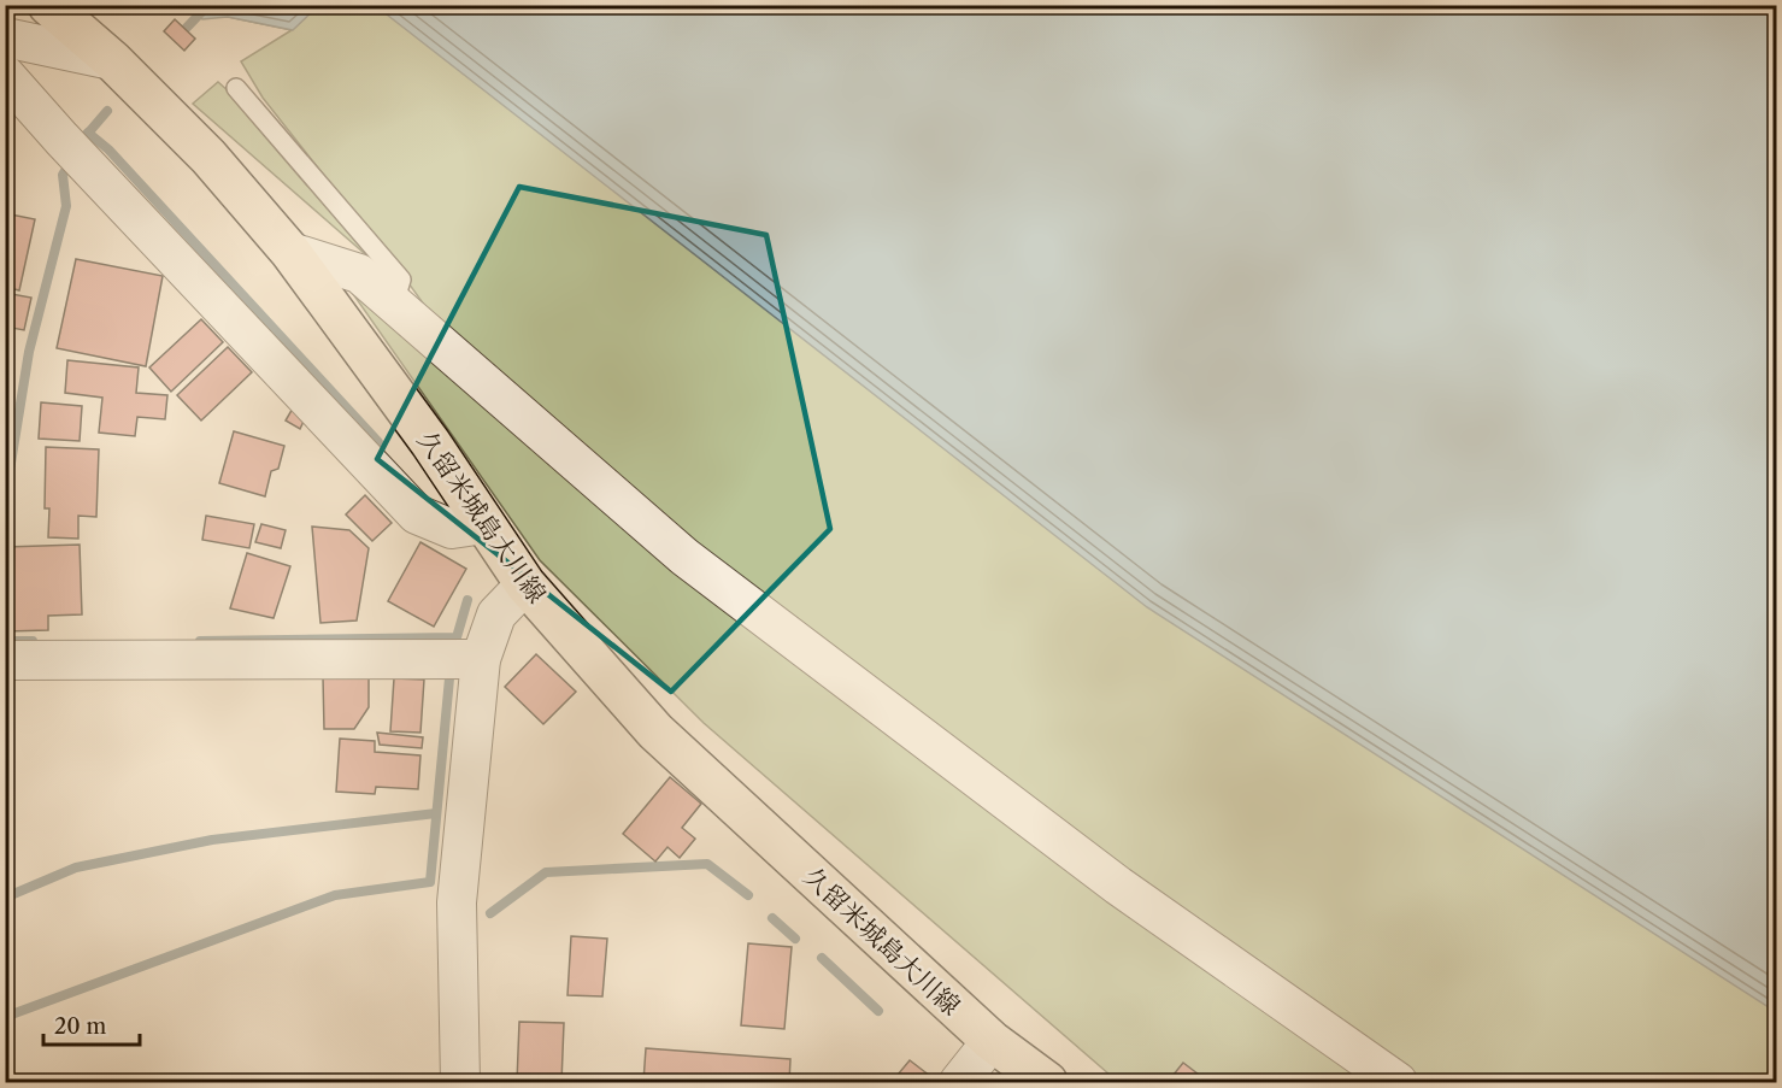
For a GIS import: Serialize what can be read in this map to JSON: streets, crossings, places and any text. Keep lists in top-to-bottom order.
{
  "streets": {
    "main road": ["久留米城島大川線"]
  },
  "scale_bar": "20 m"
}
